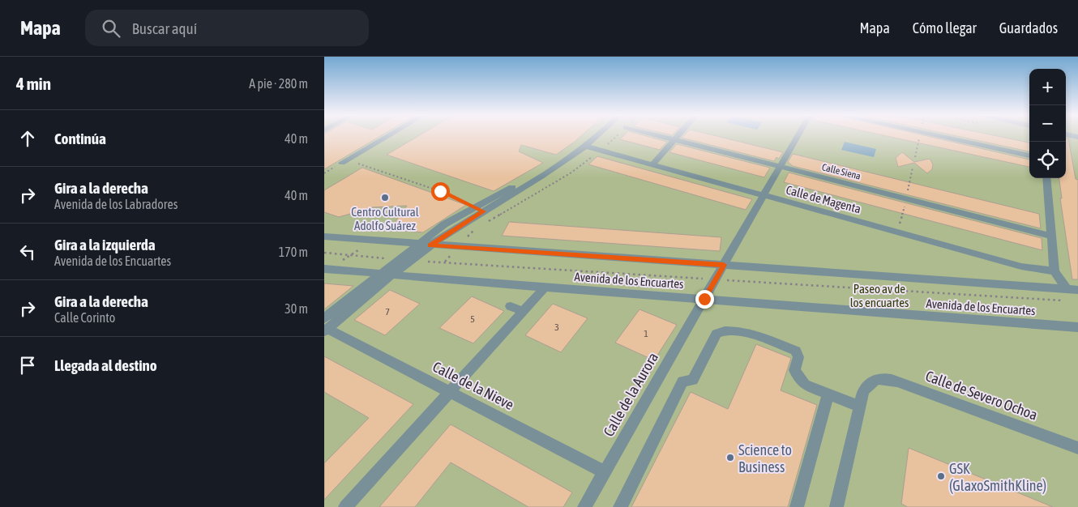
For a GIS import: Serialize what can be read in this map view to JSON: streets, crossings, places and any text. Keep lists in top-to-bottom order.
{
  "streets": {
    "street": [
      "Calle Siena",
      "Calle de Magenta",
      "Avenida de los Encuartes",
      "Calle de la Nieve",
      "Calle de la Aurora",
      "Calle de Severo Ochoa"
    ]
  },
  "crossings": [
    ["Calle Siena", "Calle de la Aurora"],
    ["Calle de Magenta", "Calle de la Aurora"],
    ["Avenida de los Encuartes", "Calle de la Aurora"],
    ["Calle de la Nieve", "Calle de la Aurora"]
  ],
  "parks": ["Paseo av de los encuartes"],
  "places": ["Centro Cultural Adolfo Suárez", "Science to Business", "GSK (GlaxoSmithKline)"],
  "house_numbers": [
    "7",
    "5",
    "3",
    "1"
  ],
  "page": {
    "header": "Mapa",
    "search": "Buscar aquí",
    "nav": ["Mapa", "Cómo llegar", "Guardados"],
    "heading": ["4 min", "A pie · 280 m"],
    "map_buttons": ["+", "−"],
    "list": [
      ["Continúa", "40 m"],
      ["Gira a la derecha", "Avenida de los Labradores", "40 m"],
      ["Gira a la izquierda", "Avenida de los Encuartes", "170 m"],
      ["Gira a la derecha", "Calle Corinto", "30 m"],
      "Llegada al destino"
    ]
  }
}
